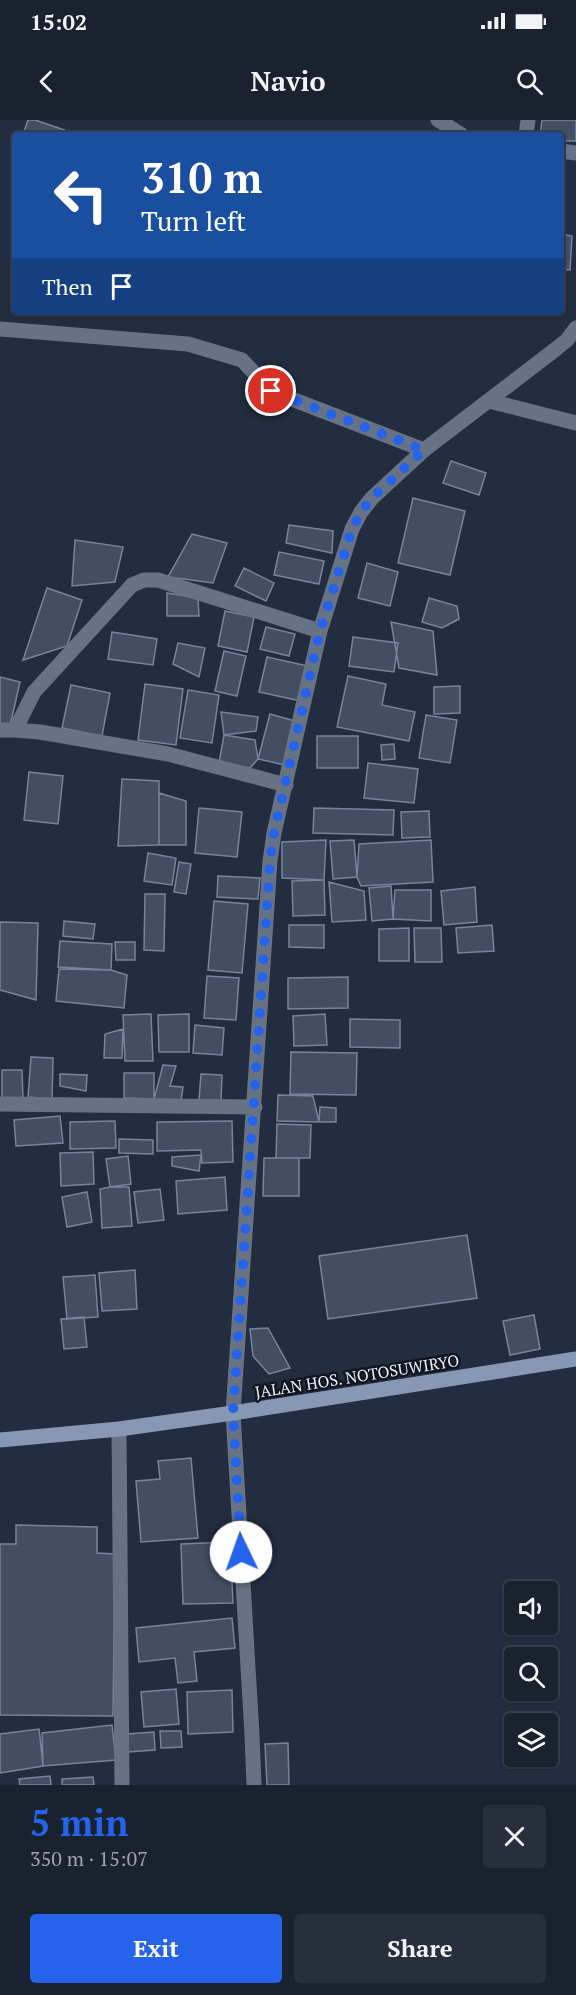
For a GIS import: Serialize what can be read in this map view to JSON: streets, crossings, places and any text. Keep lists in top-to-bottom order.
{
  "streets": {
    "street": ["JALAN HOS. NOTOSUWIRYO"]
  },
  "page": {
    "status": "15:02",
    "header": "Navio",
    "turn": ["310 m", "Turn left"],
    "then": "Then",
    "heading": ["5 min", "350 m · 15:07"],
    "buttons": ["Exit", "Share"]
  }
}
